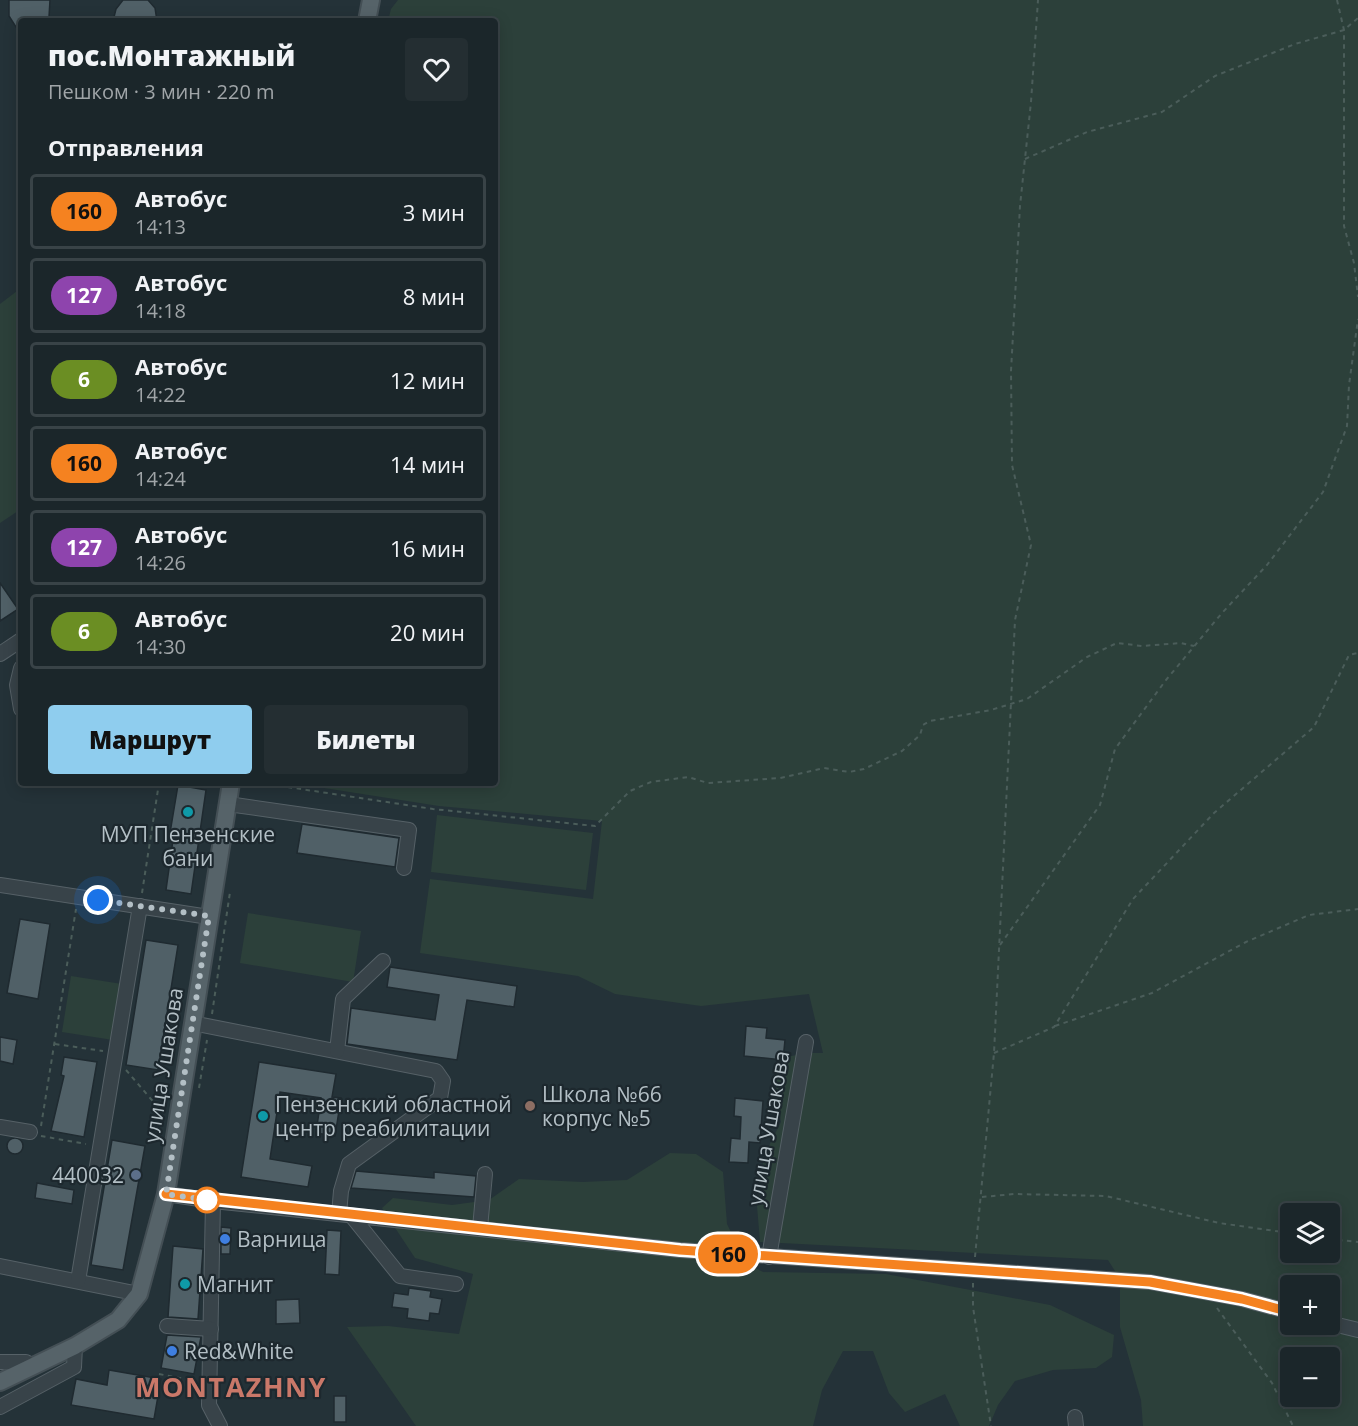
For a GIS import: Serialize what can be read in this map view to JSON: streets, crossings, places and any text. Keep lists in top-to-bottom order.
{
  "streets": {
    "main road": ["улица Ушакова"]
  },
  "districts": ["MONTAZHNY"],
  "places": [
    "МУП Пензенские бани",
    "Школа №66 корпус №5",
    "Пензенский областной центр реабилитации",
    "440032",
    "Варница",
    "Магнит",
    "Red&White"
  ],
  "lines": ["bus line 160"],
  "page": {
    "on_map": "160",
    "heading": [
      ["пос.Монтажный", "Пешком · 3 мин · 220 m"],
      "Отправления"
    ],
    "list": [
      {
        "mark": "160",
        "name": "Автобус",
        "note": "14:13",
        "value": "3 мин"
      },
      {
        "mark": "127",
        "name": "Автобус",
        "note": "14:18",
        "value": "8 мин"
      },
      {
        "mark": "6",
        "name": "Автобус",
        "note": "14:22",
        "value": "12 мин"
      },
      {
        "mark": "160",
        "name": "Автобус",
        "note": "14:24",
        "value": "14 мин"
      },
      {
        "mark": "127",
        "name": "Автобус",
        "note": "14:26",
        "value": "16 мин"
      },
      {
        "mark": "6",
        "name": "Автобус",
        "note": "14:30",
        "value": "20 мин"
      }
    ],
    "buttons": ["Маршрут", "Билеты"],
    "map_buttons": ["+", "−"]
  }
}
